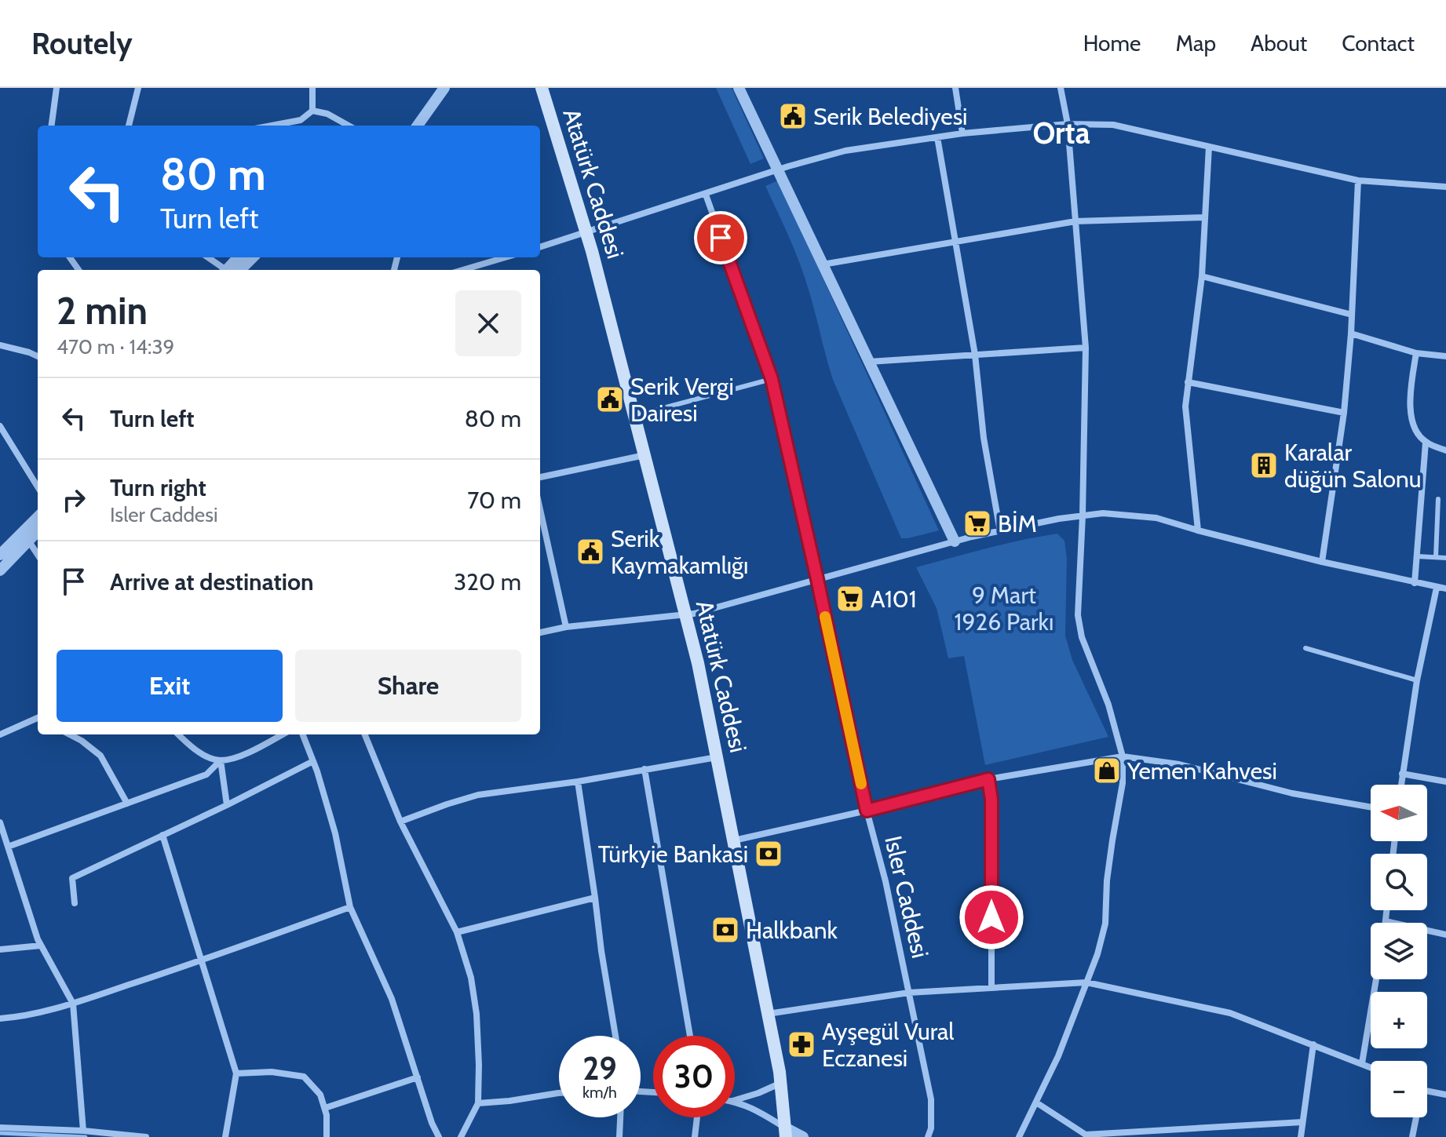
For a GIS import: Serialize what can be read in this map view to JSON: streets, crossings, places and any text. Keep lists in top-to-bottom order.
{
  "streets": {
    "main road": ["Atatürk Caddesi"],
    "street": ["Isler Caddesi"]
  },
  "districts": ["Orta"],
  "parks": ["9 Mart 1926 Parkı"],
  "places": {
    "public building": ["Serik Belediyesi", "Serik Vergi Dairesi", "Serik Kaymakamlığı"],
    "building": ["Karalar düğün Salonu"],
    "supermarket": ["BİM", "A101"],
    "shop": ["Yemen Kahvesi"],
    "bank": ["Türkyie Bankasi", "Halkbank"],
    "pharmacy": ["Ayşegül Vural Eczanesi"]
  },
  "north": "left",
  "page": {
    "header": "Routely",
    "nav": [
      "Home",
      "Map",
      "About",
      "Contact"
    ],
    "turn": ["80 m", "Turn left"],
    "heading": ["2 min", "470 m · 14:39"],
    "list": [
      {
        "name": "Turn left",
        "value": "80 m"
      },
      {
        "name": "Turn right",
        "note": "Isler Caddesi",
        "value": "70 m"
      },
      {
        "name": "Arrive at destination",
        "value": "320 m"
      }
    ],
    "buttons": ["Exit", "Share"],
    "map_buttons": ["+", "−"],
    "speed": "29 km/h",
    "limit": "30"
  }
}
